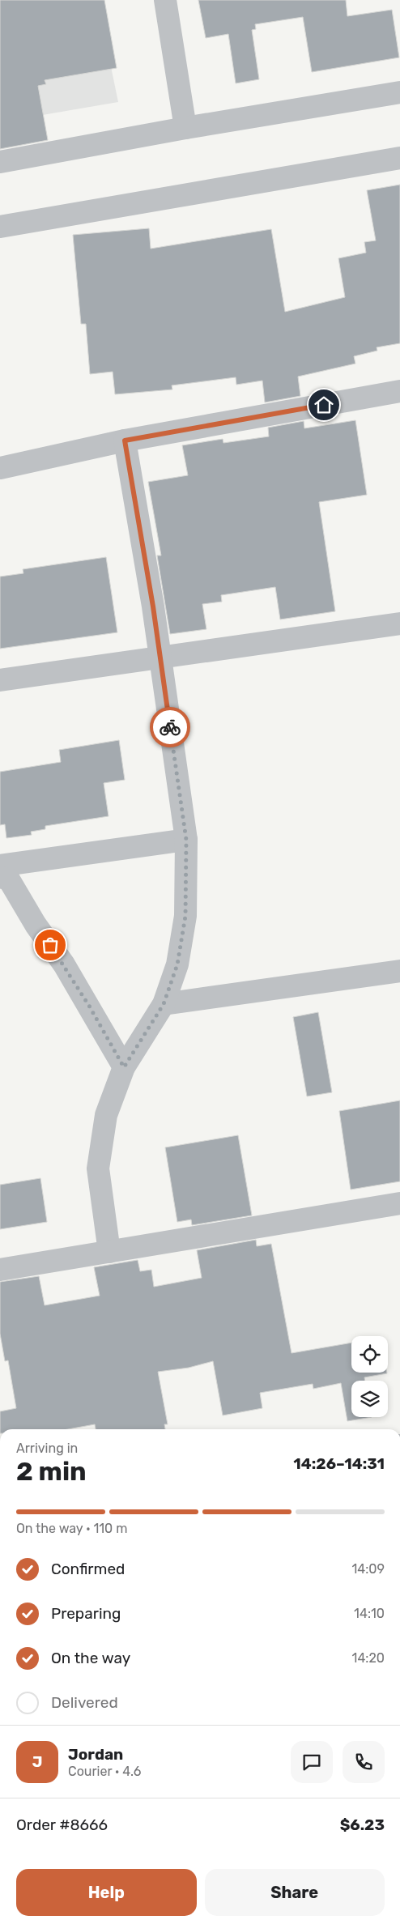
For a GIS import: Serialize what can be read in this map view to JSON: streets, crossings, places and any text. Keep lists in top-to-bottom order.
{
  "page": {
    "heading": ["2 min", "Arriving in", "14:26–14:31"],
    "panel": [
      "Jordan",
      "Courier · 4.6",
      "Order #8666",
      "$6.23"
    ],
    "bar": "On the way · 110 m",
    "list": [
      ["Confirmed", "14:09"],
      ["Preparing", "14:10"],
      ["On the way", "14:20"],
      "Delivered"
    ],
    "round": "J",
    "buttons": ["Help", "Share"]
  }
}
